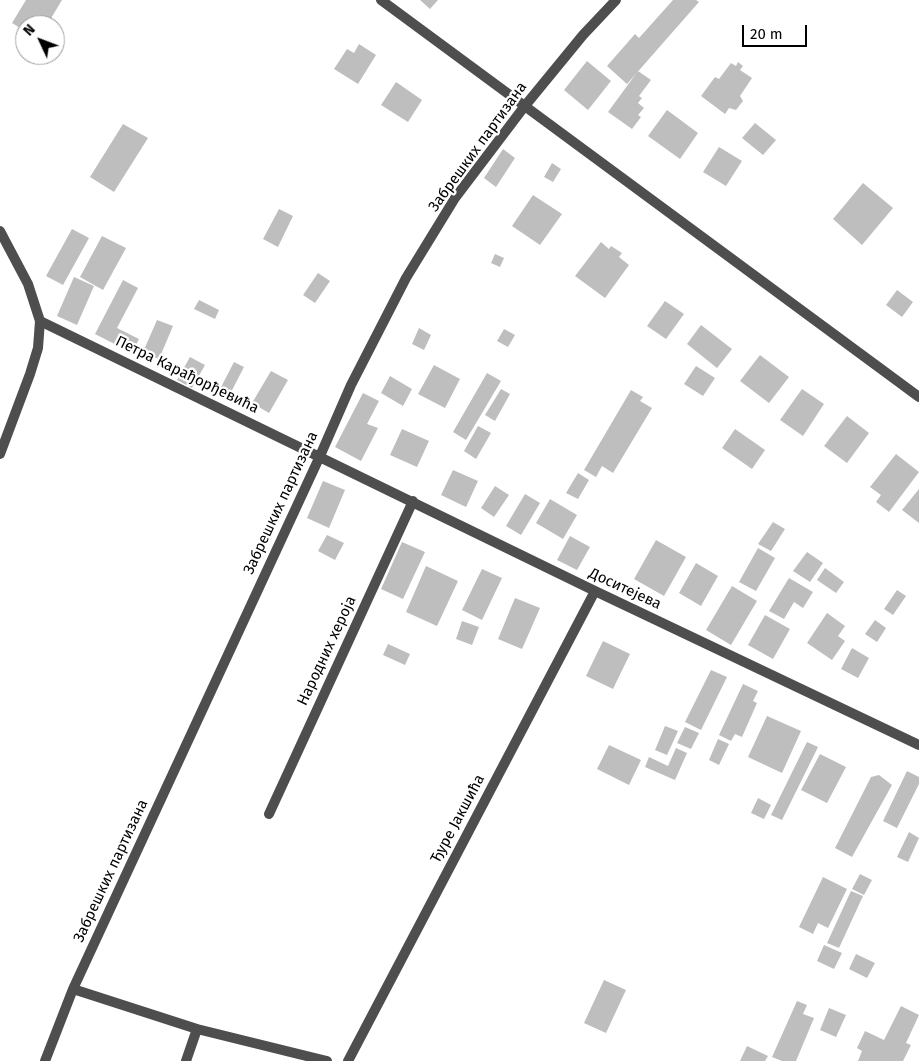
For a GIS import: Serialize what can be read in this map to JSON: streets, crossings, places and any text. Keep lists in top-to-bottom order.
{
  "streets": {
    "street": [
      "Забрешких партизана",
      "Петра Карађорђевића",
      "Доситејева",
      "Народних хероја",
      "Ђуре Јакшића"
    ]
  },
  "crossings": [
    ["Забрешких партизана", "Петра Карађорђевића"],
    ["Забрешких партизана", "Доситејева"],
    ["Петра Карађорђевића", "Доситејева"],
    ["Доситејева", "Народних хероја"],
    ["Доситејева", "Ђуре Јакшића"]
  ],
  "scale_bar": "20 m",
  "north": "top left"
}
